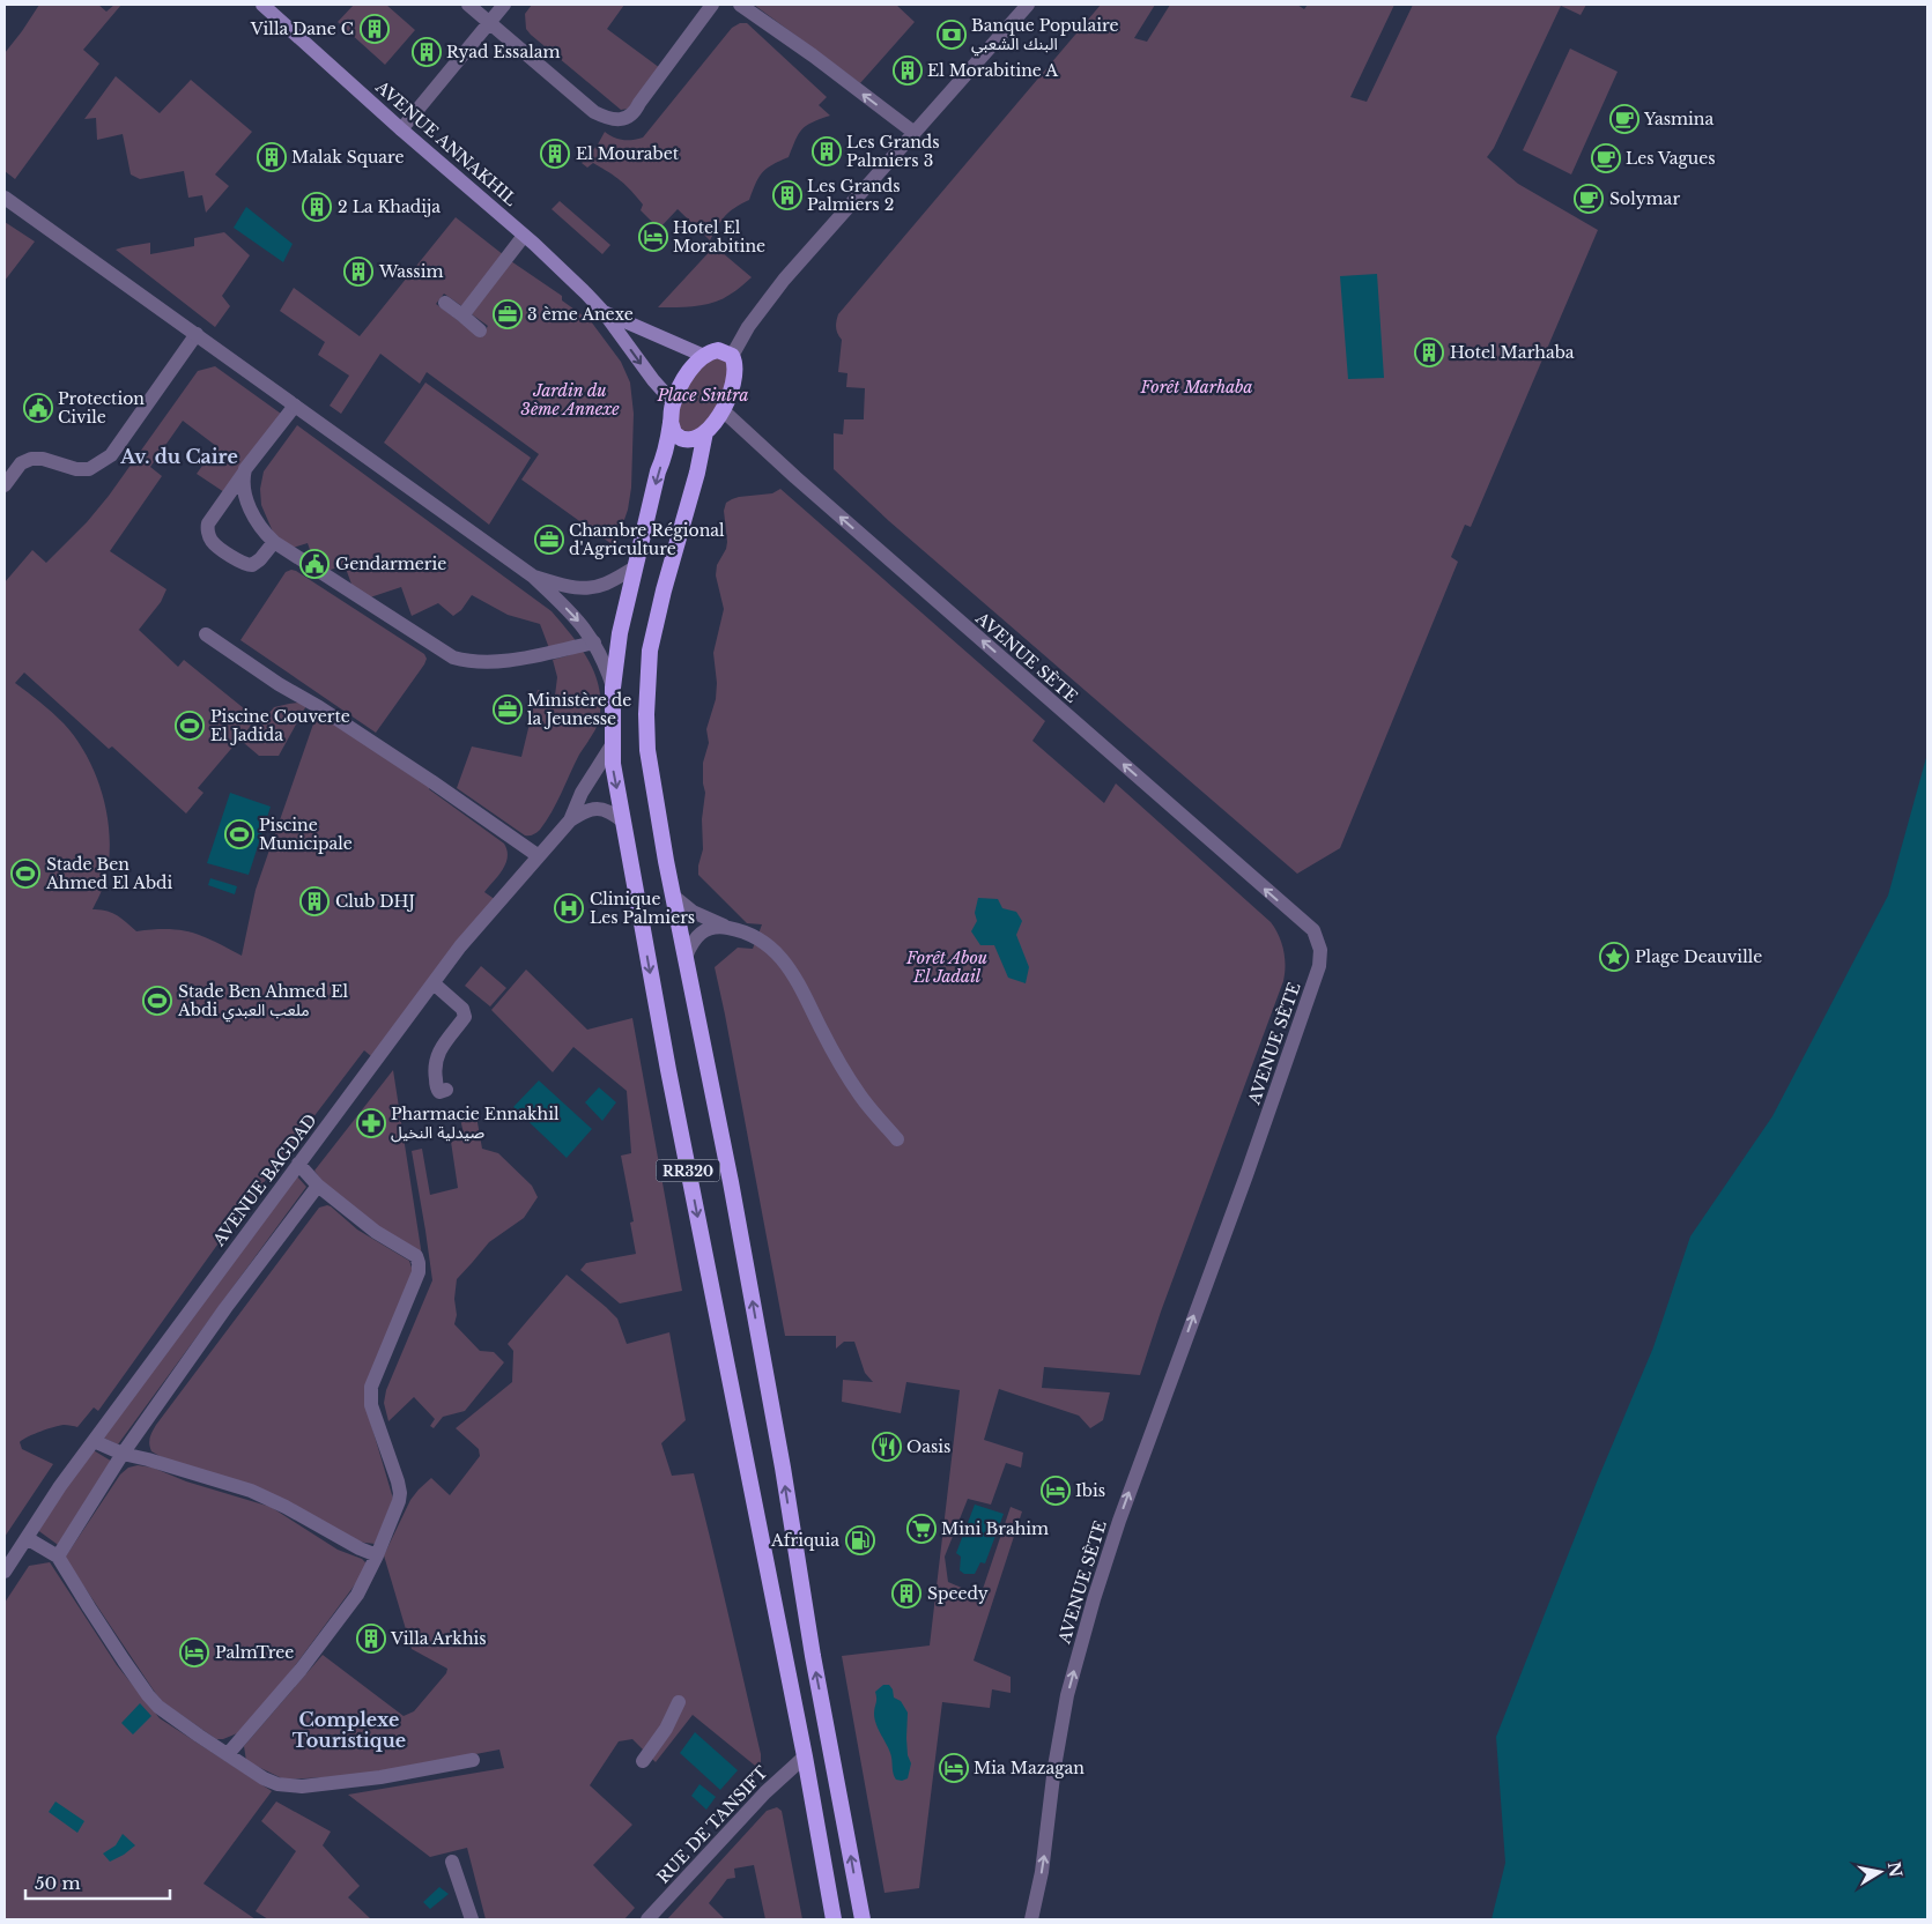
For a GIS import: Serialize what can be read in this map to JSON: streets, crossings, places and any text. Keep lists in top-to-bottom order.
{
  "streets": {
    "highway": ["RR320"],
    "main road": ["AVENUE ANNAKHIL"],
    "street": ["AVENUE SÈTE", "AVENUE BAGDAD", "RUE DE TANSIFT"]
  },
  "crossings": [
    ["AVENUE ANNAKHIL", "RR320"],
    ["AVENUE SÈTE", "RR320"],
    ["RR320", "RUE DE TANSIFT"]
  ],
  "one_way": ["AVENUE SÈTE"],
  "districts": ["Av. du Caire", "Complexe Touristique"],
  "parks": [
    "Forêt Marhaba",
    "Jardin du 3ème Annexe",
    "Place Sintra",
    "Forêt Abou El Jadail"
  ],
  "places": {
    "building": [
      "Villa Dane C",
      "Ryad Essalam",
      "El Morabitine A",
      "Les Grands Palmiers 3",
      "El Mourabet",
      "Malak Square",
      "Les Grands Palmiers 2",
      "2 La Khadija",
      "Wassim",
      "Hotel Marhaba",
      "Club DHJ",
      "Speedy",
      "Villa Arkhis"
    ],
    "bank": ["Banque Populaire البنك الشعبي"],
    "cafe": ["Yasmina", "Les Vagues", "Solymar"],
    "hotel": [
      "Hotel El Morabitine",
      "Ibis",
      "PalmTree",
      "Mia Mazagan"
    ],
    "office": ["3 ème Anexe", "Chambre Régional d'Agriculture", "Ministère de la Jeunesse"],
    "public building": ["Protection Civile", "Gendarmerie"],
    "sports": [
      "Piscine Couverte El Jadida",
      "Piscine Municipale",
      "Stade Ben Ahmed El Abdi",
      "Stade Ben Ahmed El Abdi ملعب العبدي"
    ],
    "hospital": ["Clinique Les Palmiers"],
    "place": ["Plage Deauville"],
    "pharmacy": ["Pharmacie Ennakhil صيدلية النخيل"],
    "restaurant": ["Oasis"],
    "supermarket": ["Mini Brahim"],
    "fuel station": ["Afriquia"]
  },
  "scale_bar": "50 m",
  "north": "right"
}
